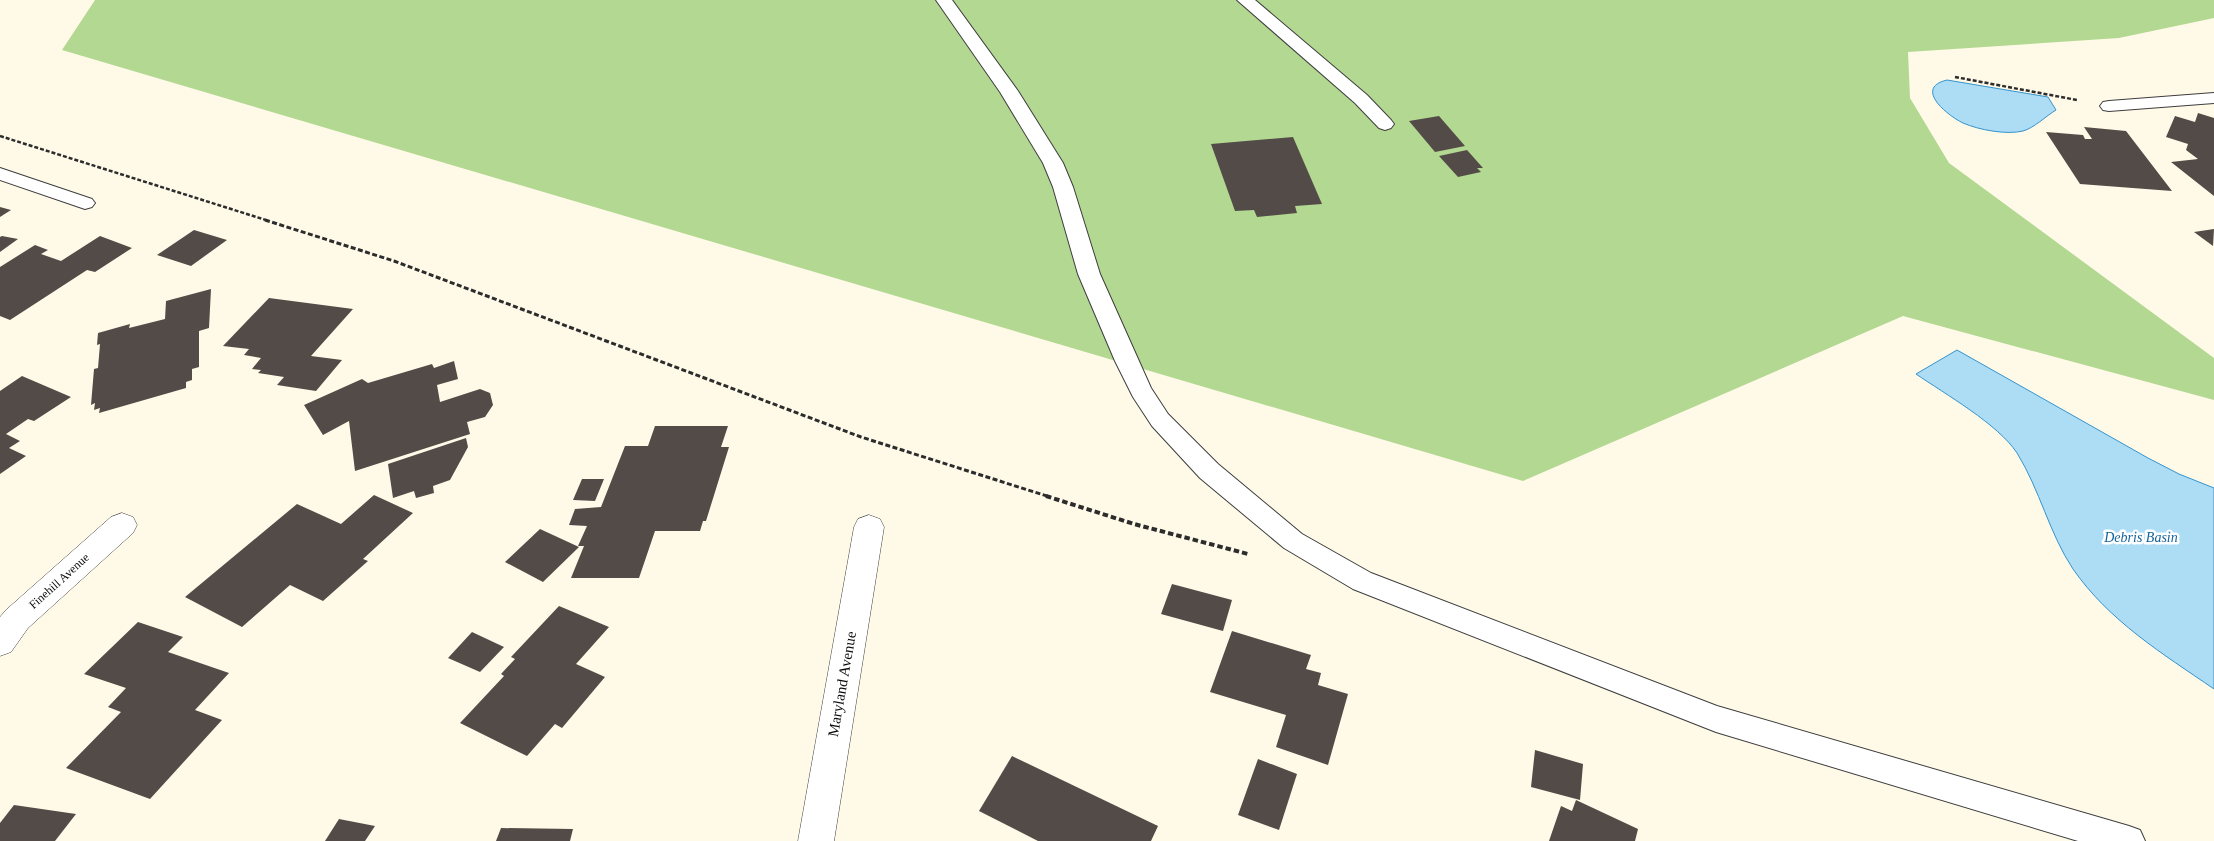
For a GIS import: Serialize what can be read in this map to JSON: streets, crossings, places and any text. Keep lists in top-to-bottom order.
{
  "streets": {
    "street": ["Finehill Avenue", "Maryland Avenue"]
  },
  "water": ["Debris Basin"]
}
